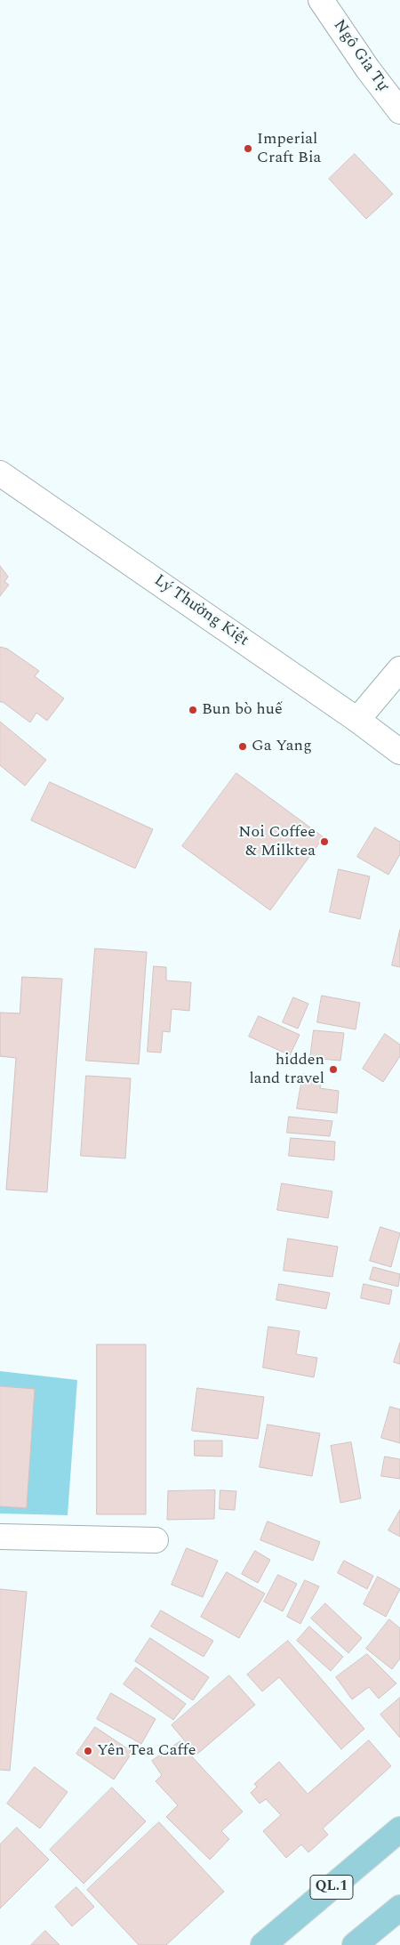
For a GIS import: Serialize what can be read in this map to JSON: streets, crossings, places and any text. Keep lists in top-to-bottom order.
{
  "streets": {
    "main road": ["QL.1"],
    "street": ["Ngô Gia Tự", "Lý Thường Kiệt"]
  },
  "places": [
    "Imperial Craft Bia",
    "Bun bò huế",
    "Ga Yang",
    "Noi Coffee & Milktea",
    "hidden land travel",
    "Yên Tea Caffe"
  ]
}
